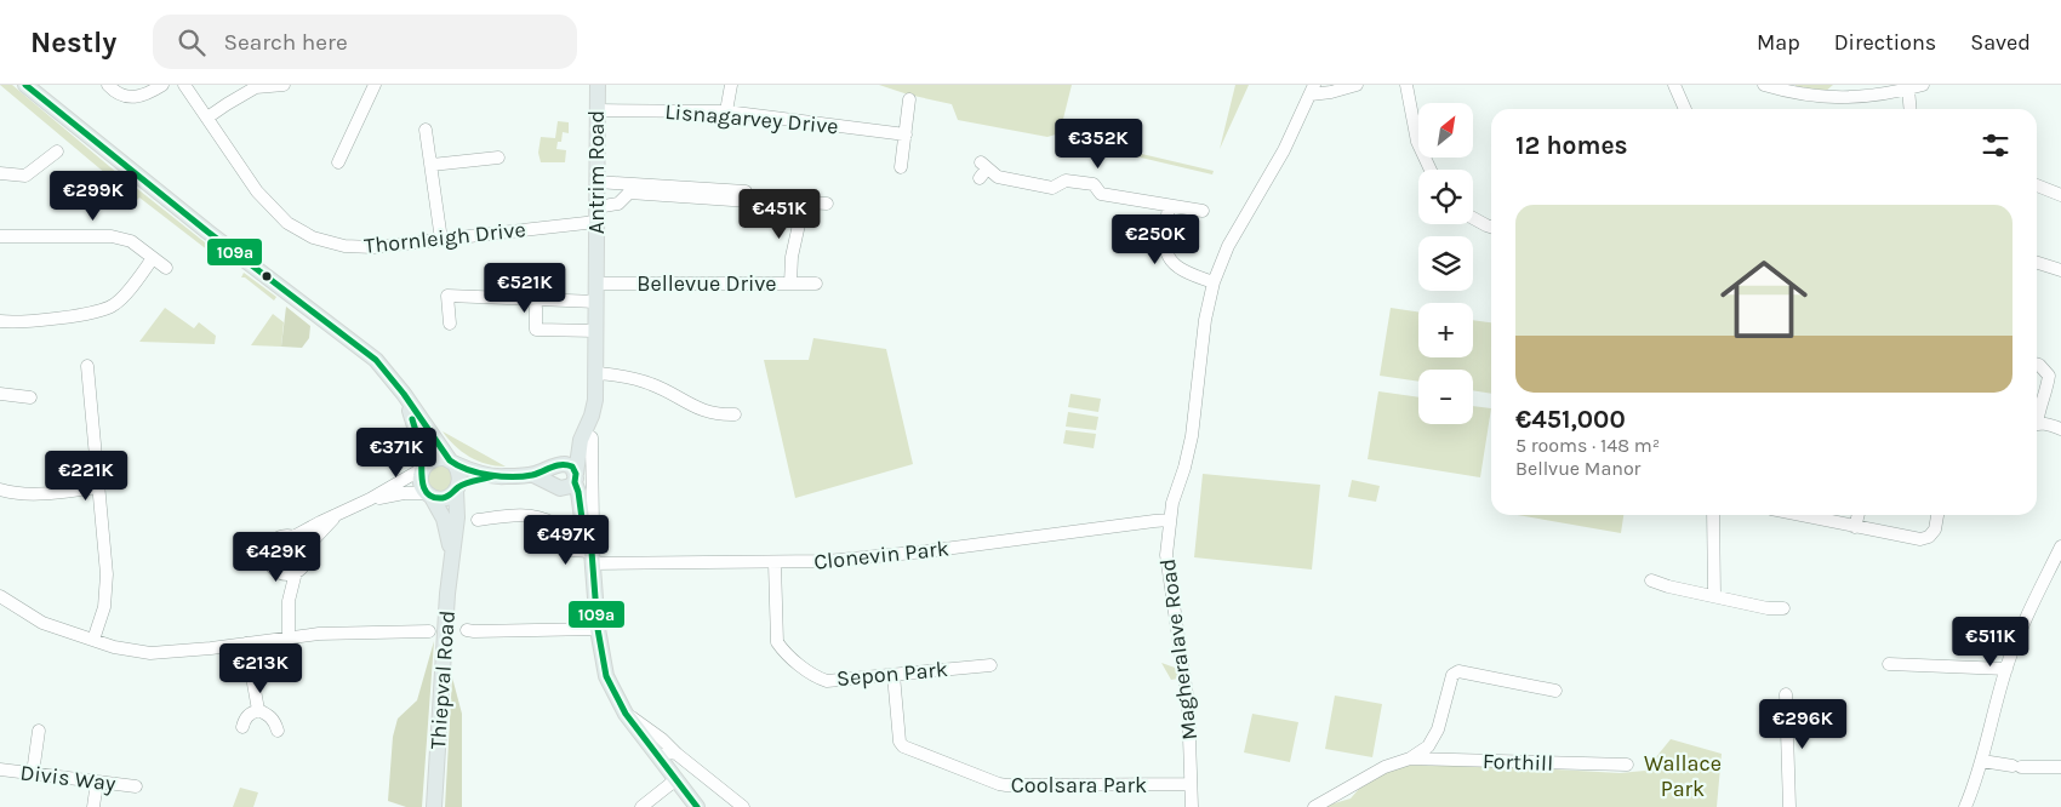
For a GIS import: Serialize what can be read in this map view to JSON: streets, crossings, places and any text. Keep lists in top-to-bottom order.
{
  "streets": {
    "main road": ["Antrim Road", "Thiepval Road"],
    "street": [
      "Lisnagarvey Drive",
      "Thornleigh Drive",
      "Bellevue Drive",
      "Clonevin Park",
      "Magheralave Road",
      "Sepon Park",
      "Forthill",
      "Divis Way",
      "Coolsara Park"
    ]
  },
  "crossings": [
    ["Lisnagarvey Drive", "Antrim Road"],
    ["Antrim Road", "Thornleigh Drive"],
    ["Antrim Road", "Bellevue Drive"],
    ["Antrim Road", "Clonevin Park"],
    ["Clonevin Park", "Magheralave Road"],
    ["Clonevin Park", "Sepon Park"],
    ["Magheralave Road", "Coolsara Park"],
    ["Sepon Park", "Coolsara Park"]
  ],
  "parks": ["Wallace Park"],
  "lines": ["transit line 109a"],
  "north": "top right",
  "page": {
    "header": "Nestly",
    "search": "Search here",
    "nav": ["Map", "Directions", "Saved"],
    "map_buttons": ["+", "−"],
    "heading": "12 homes",
    "price": [
      "€352K",
      "€299K",
      "€451K",
      "€250K",
      "€521K",
      "€371K",
      "€221K",
      "€497K",
      "€429K",
      "€511K",
      "€213K",
      "€296K"
    ],
    "list": [
      {
        "name": "€451,000",
        "note": "5 rooms · 148 m² · Bellvue Manor"
      }
    ]
  }
}
